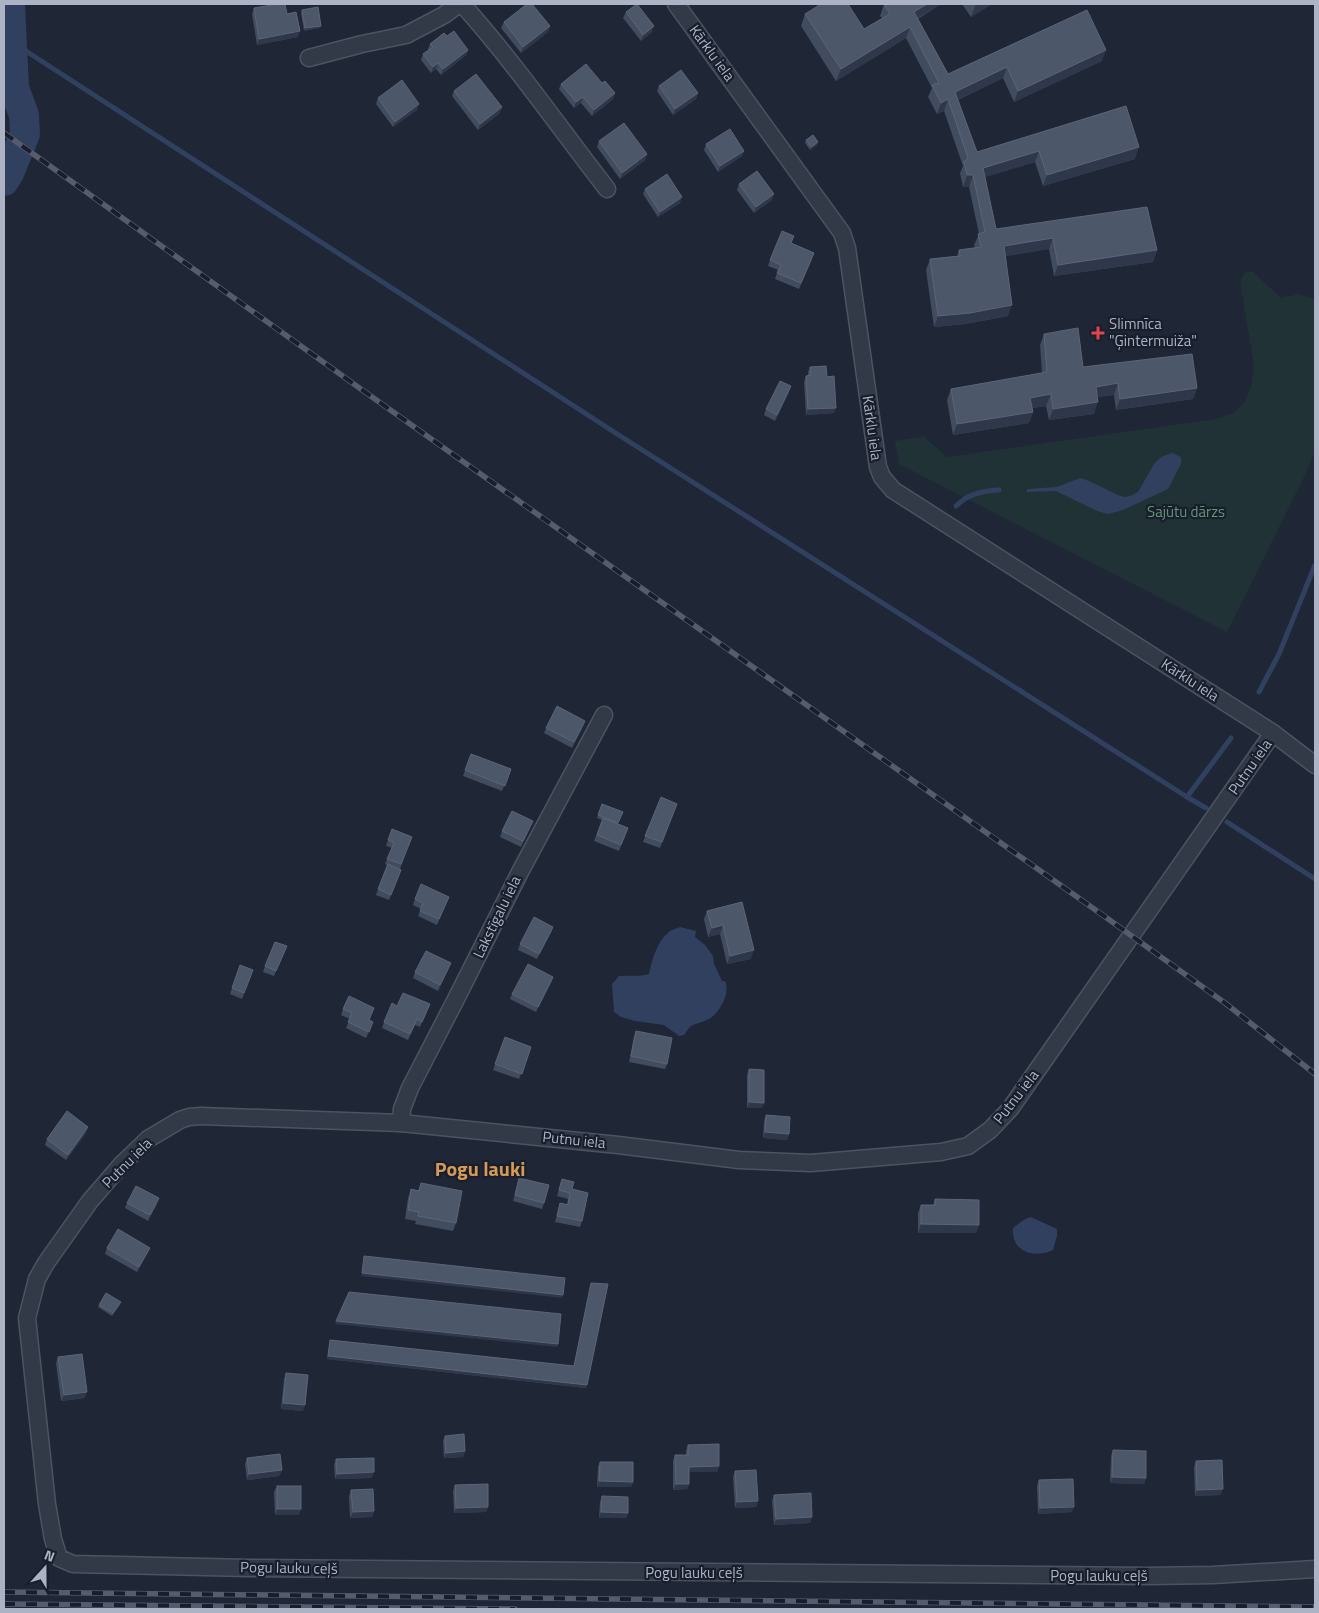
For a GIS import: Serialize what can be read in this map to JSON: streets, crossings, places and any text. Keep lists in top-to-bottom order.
{
  "streets": {
    "street": [
      "Kārklu iela",
      "Putnu iela",
      "Lakstīgalu iela",
      "Pogu lauku ceļš"
    ]
  },
  "crossings": [
    ["Kārklu iela", "Putnu iela"],
    ["Putnu iela", "Lakstīgalu iela"],
    ["Putnu iela", "Pogu lauku ceļš"]
  ],
  "districts": ["Pogu lauki"],
  "parks": ["Sajūtu dārzs"],
  "places": {
    "health": ["Slimnīca \"Ģintermuiža\""]
  },
  "north": "top"
}
